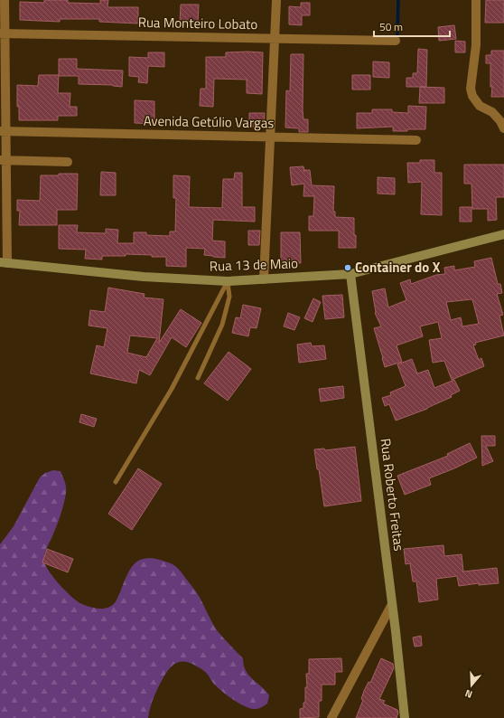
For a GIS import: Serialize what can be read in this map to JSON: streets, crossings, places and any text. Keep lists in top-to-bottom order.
{
  "streets": {
    "main road": ["Rua 13 de Maio", "Rua Roberto Freitas"],
    "street": ["Rua Monteiro Lobato", "Avenida Getúlio Vargas"]
  },
  "crossings": [
    ["Rua 13 de Maio", "Rua Roberto Freitas"]
  ],
  "places": ["Container do X"],
  "scale_bar": "50 m",
  "north": "bottom"
}
